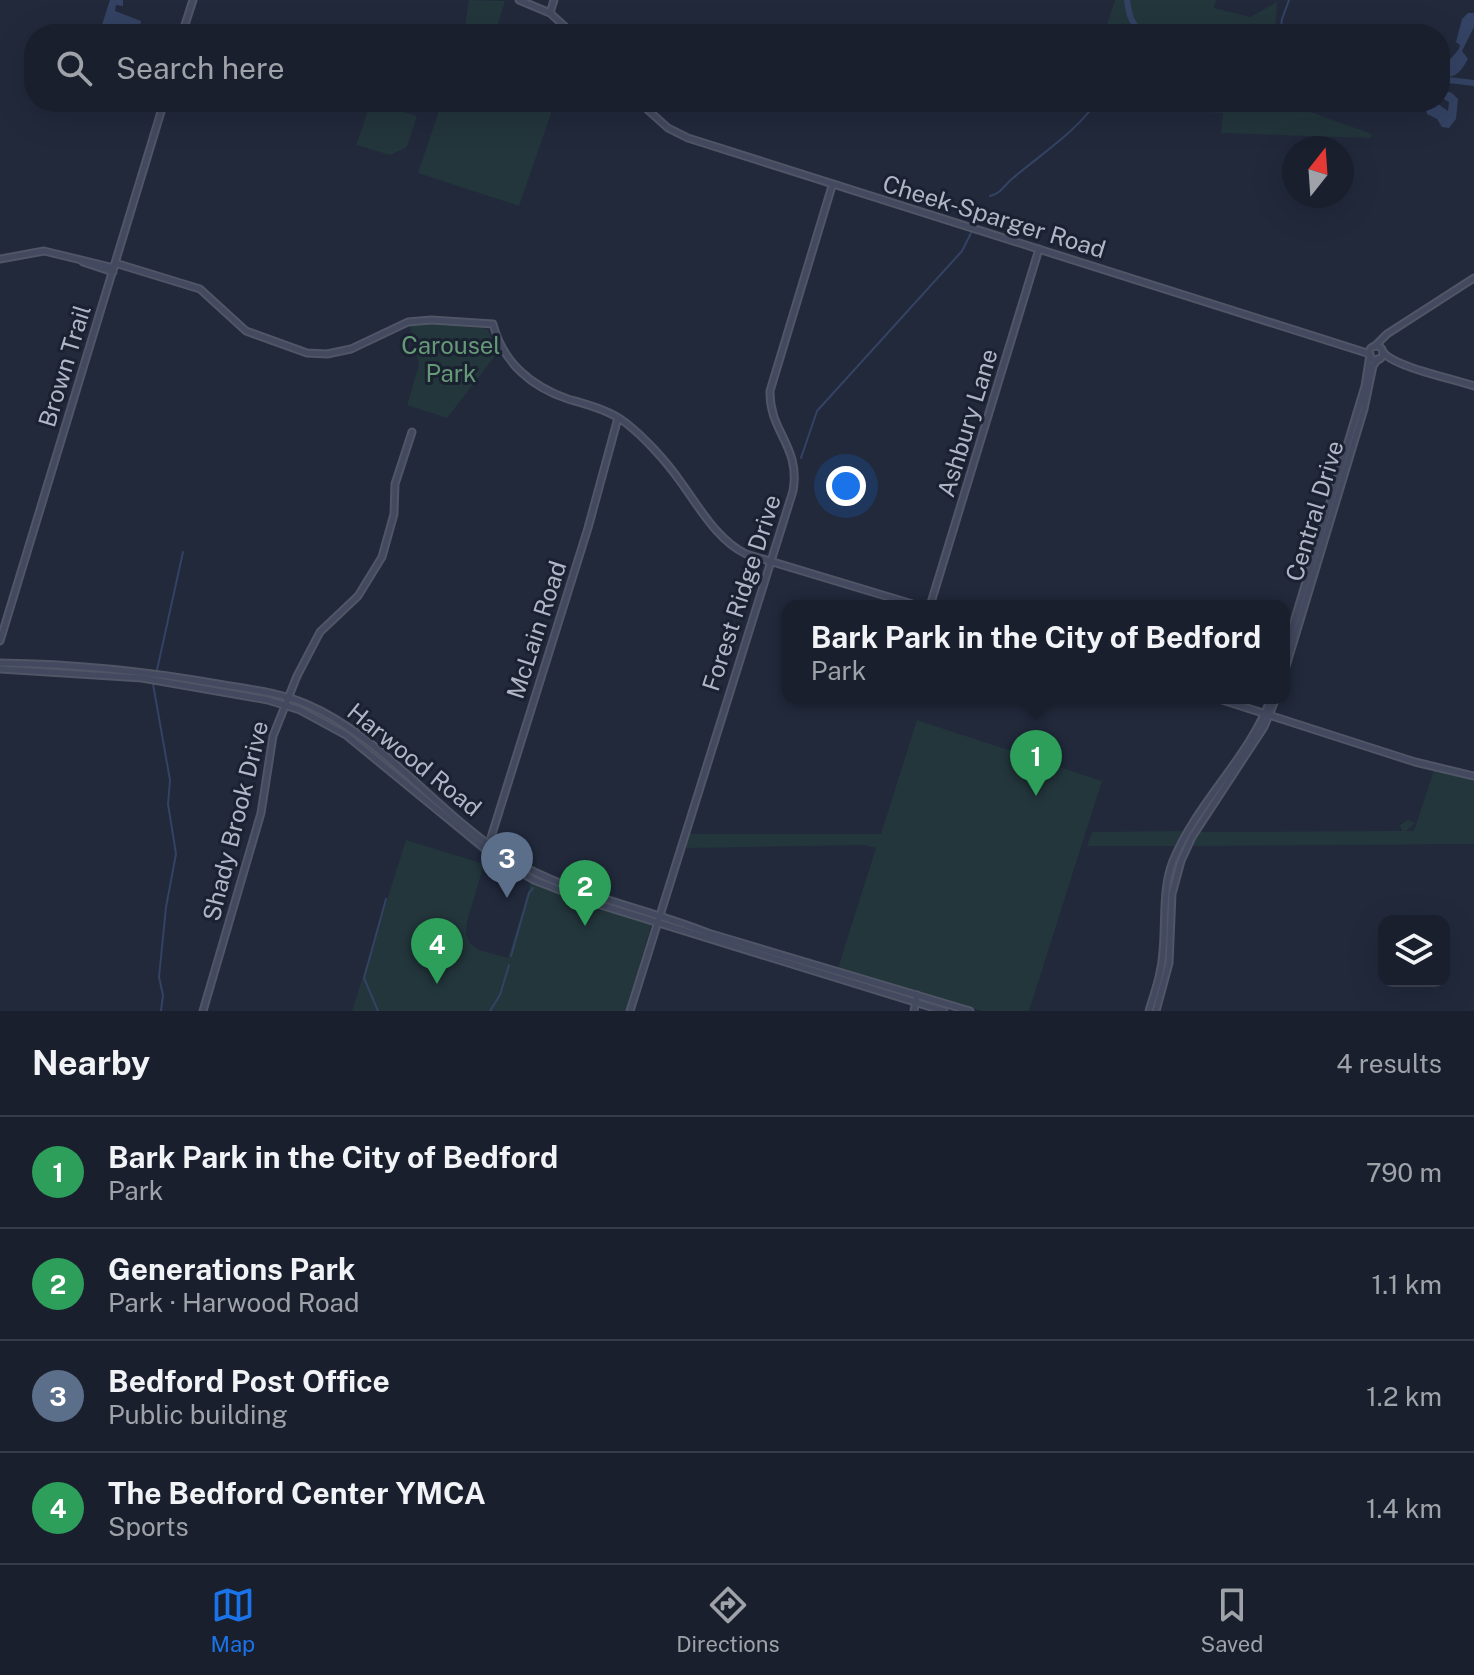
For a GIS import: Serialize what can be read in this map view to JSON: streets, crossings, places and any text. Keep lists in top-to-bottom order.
{
  "streets": {
    "main road": [
      "Cheek-Sparger Road",
      "Brown Trail",
      "Ashbury Lane",
      "Central Drive",
      "Forest Ridge Drive",
      "McLain Road",
      "Harwood Road",
      "Shady Brook Drive"
    ]
  },
  "crossings": [
    ["Cheek-Sparger Road", "Ashbury Lane"],
    ["Cheek-Sparger Road", "Central Drive"],
    ["Cheek-Sparger Road", "Forest Ridge Drive"],
    ["Forest Ridge Drive", "Harwood Road"],
    ["McLain Road", "Harwood Road"],
    ["Harwood Road", "Shady Brook Drive"]
  ],
  "parks": ["Carousel Park"],
  "north": "top",
  "page": {
    "search": "Search here",
    "popup": ["Bark Park in the City of Bedford", "Park"],
    "pins": [
      "1",
      "3",
      "2",
      "4"
    ],
    "heading": ["Nearby", "4 results"],
    "list": [
      {
        "mark": "1",
        "name": "Bark Park in the City of Bedford",
        "note": "Park",
        "value": "790 m"
      },
      {
        "mark": "2",
        "name": "Generations Park",
        "note": "Park · Harwood Road",
        "value": "1.1 km"
      },
      {
        "mark": "3",
        "name": "Bedford Post Office",
        "note": "Public building",
        "value": "1.2 km"
      },
      {
        "mark": "4",
        "name": "The Bedford Center YMCA",
        "note": "Sports",
        "value": "1.4 km"
      }
    ],
    "nav": ["Map", "Directions", "Saved"]
  }
}
